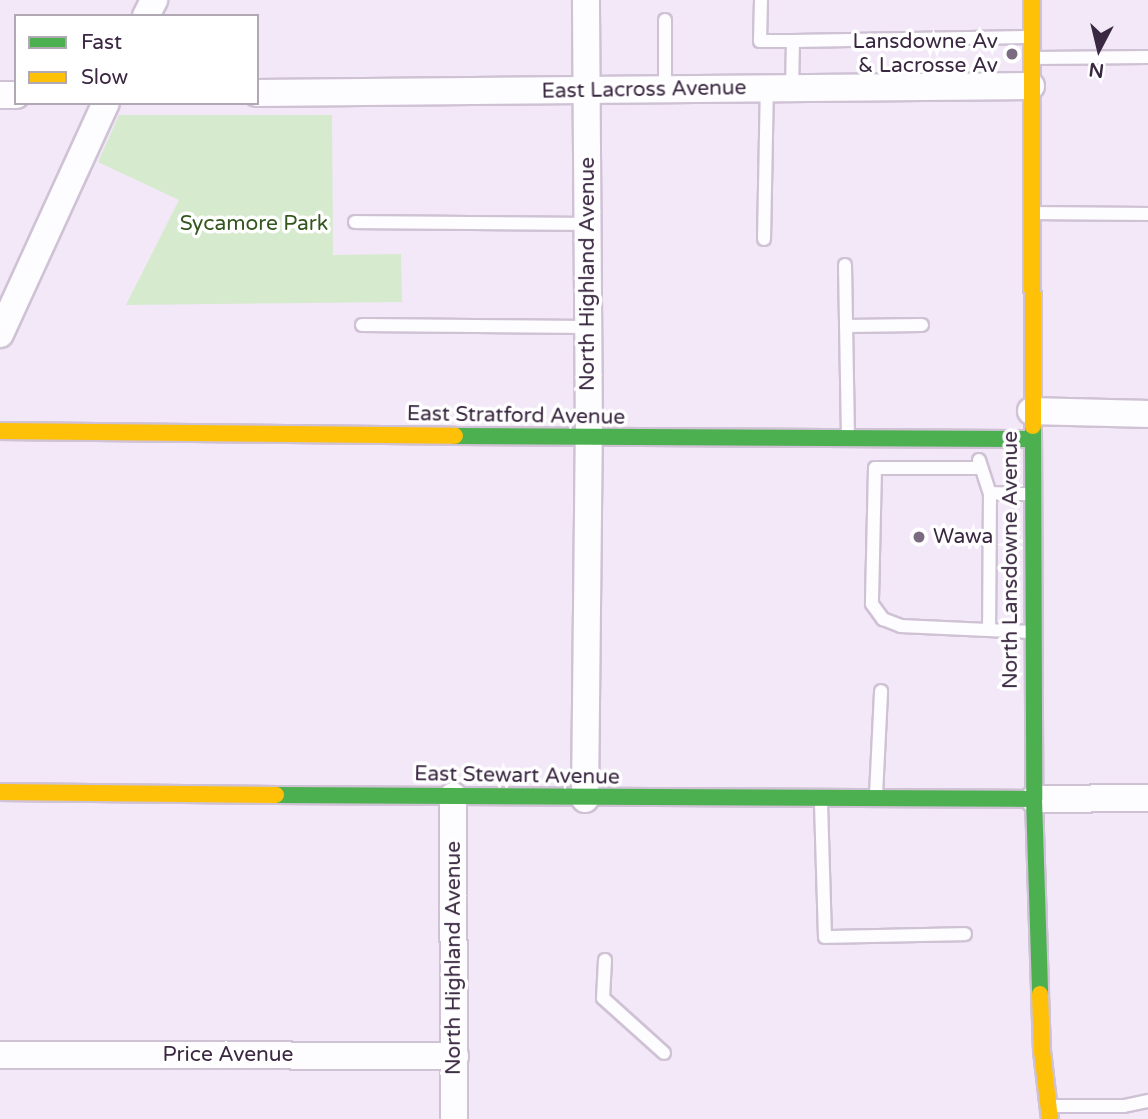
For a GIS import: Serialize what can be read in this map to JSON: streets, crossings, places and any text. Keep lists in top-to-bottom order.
{
  "streets": {
    "street": [
      "East Lacross Avenue",
      "North Highland Avenue",
      "East Stratford Avenue",
      "North Lansdowne Avenue",
      "East Stewart Avenue",
      "Price Avenue"
    ]
  },
  "crossings": [
    ["East Lacross Avenue", "North Highland Avenue"],
    ["East Lacross Avenue", "North Lansdowne Avenue"],
    ["North Highland Avenue", "East Stratford Avenue"],
    ["North Highland Avenue", "East Stewart Avenue"],
    ["North Highland Avenue", "Price Avenue"],
    ["East Stratford Avenue", "North Lansdowne Avenue"],
    ["North Lansdowne Avenue", "East Stewart Avenue"]
  ],
  "parks": ["Sycamore Park"],
  "places": ["Lansdowne Av & Lacrosse Av", "Wawa"],
  "legend": ["Fast", "Slow"],
  "north": "bottom"
}
